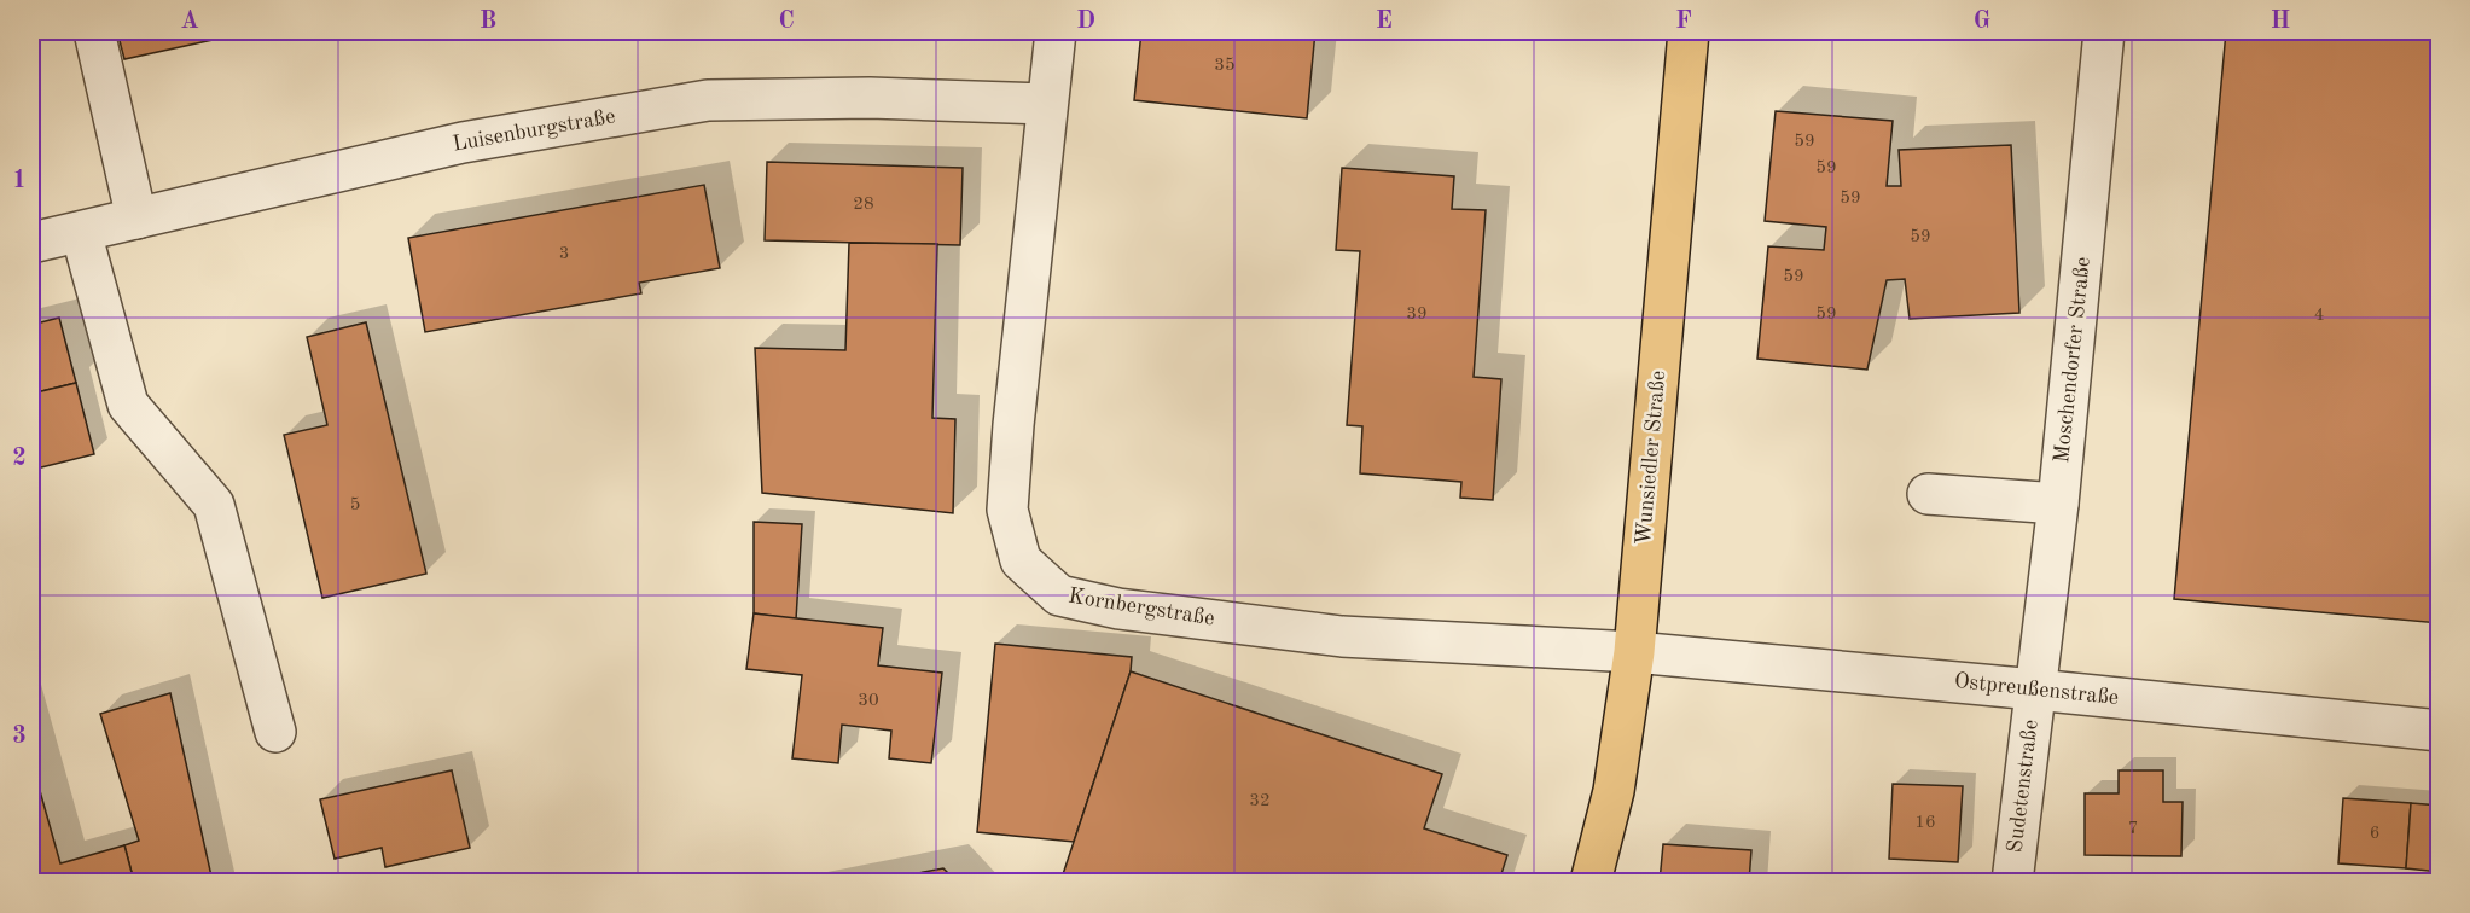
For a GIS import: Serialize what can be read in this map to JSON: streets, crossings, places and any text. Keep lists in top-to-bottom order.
{
  "streets": {
    "main road": ["Wunsiedler Straße"],
    "street": [
      "Luisenburgstraße",
      "Moschendorfer Straße",
      "Kornbergstraße",
      "Ostpreußenstraße",
      "Sudetenstraße"
    ]
  },
  "crossings": [
    ["Luisenburgstraße", "Kornbergstraße"],
    ["Moschendorfer Straße", "Ostpreußenstraße"],
    ["Moschendorfer Straße", "Sudetenstraße"],
    ["Wunsiedler Straße", "Kornbergstraße"],
    ["Wunsiedler Straße", "Ostpreußenstraße"],
    ["Kornbergstraße", "Ostpreußenstraße"],
    ["Ostpreußenstraße", "Sudetenstraße"]
  ],
  "house_numbers": [
    "35",
    "59",
    "59",
    "59",
    "28",
    "59",
    "3",
    "59",
    "39",
    "59",
    "4",
    "5",
    "30",
    "32",
    "16",
    "7",
    "6"
  ],
  "grid": {
    "columns": [
      "A",
      "B",
      "C",
      "D",
      "E",
      "F",
      "G",
      "H"
    ],
    "rows": ["1", "2", "3"]
  }
}
